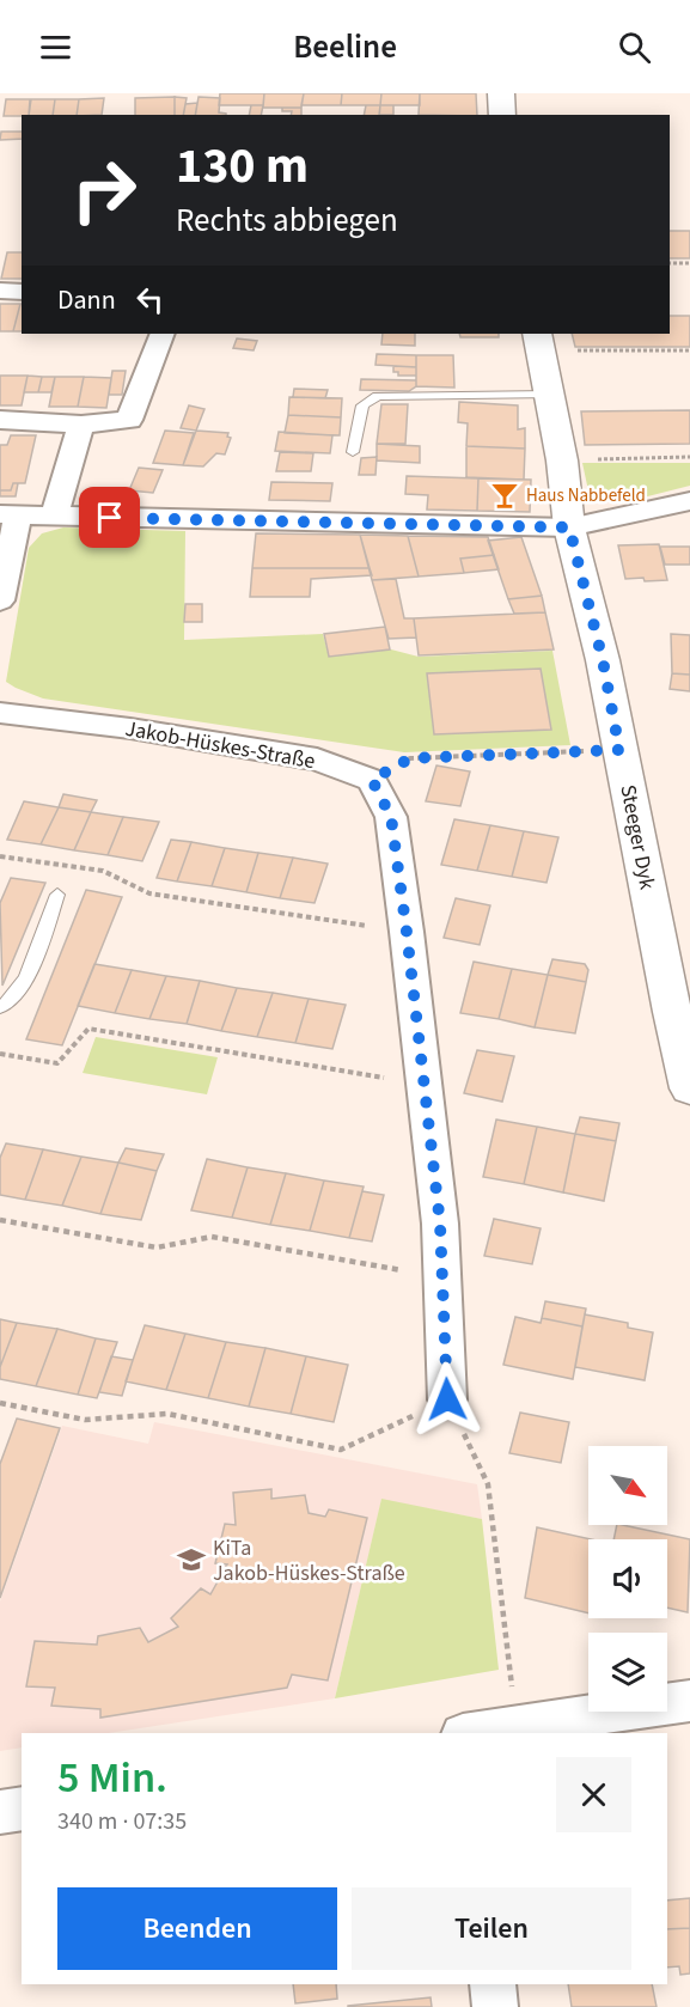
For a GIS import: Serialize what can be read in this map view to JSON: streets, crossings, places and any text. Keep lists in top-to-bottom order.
{
  "streets": {
    "street": ["Jakob-Hüskes-Straße", "Steeger Dyk"]
  },
  "places": {
    "bar": ["Haus Nabbefeld"],
    "school or university": ["KiTa Jakob-Hüskes-Straße"]
  },
  "north": "bottom right",
  "page": {
    "header": "Beeline",
    "turn": ["130 m", "Rechts abbiegen"],
    "then": "Dann",
    "heading": ["5 Min.", "340 m · 07:35"],
    "buttons": ["Beenden", "Teilen"]
  }
}
